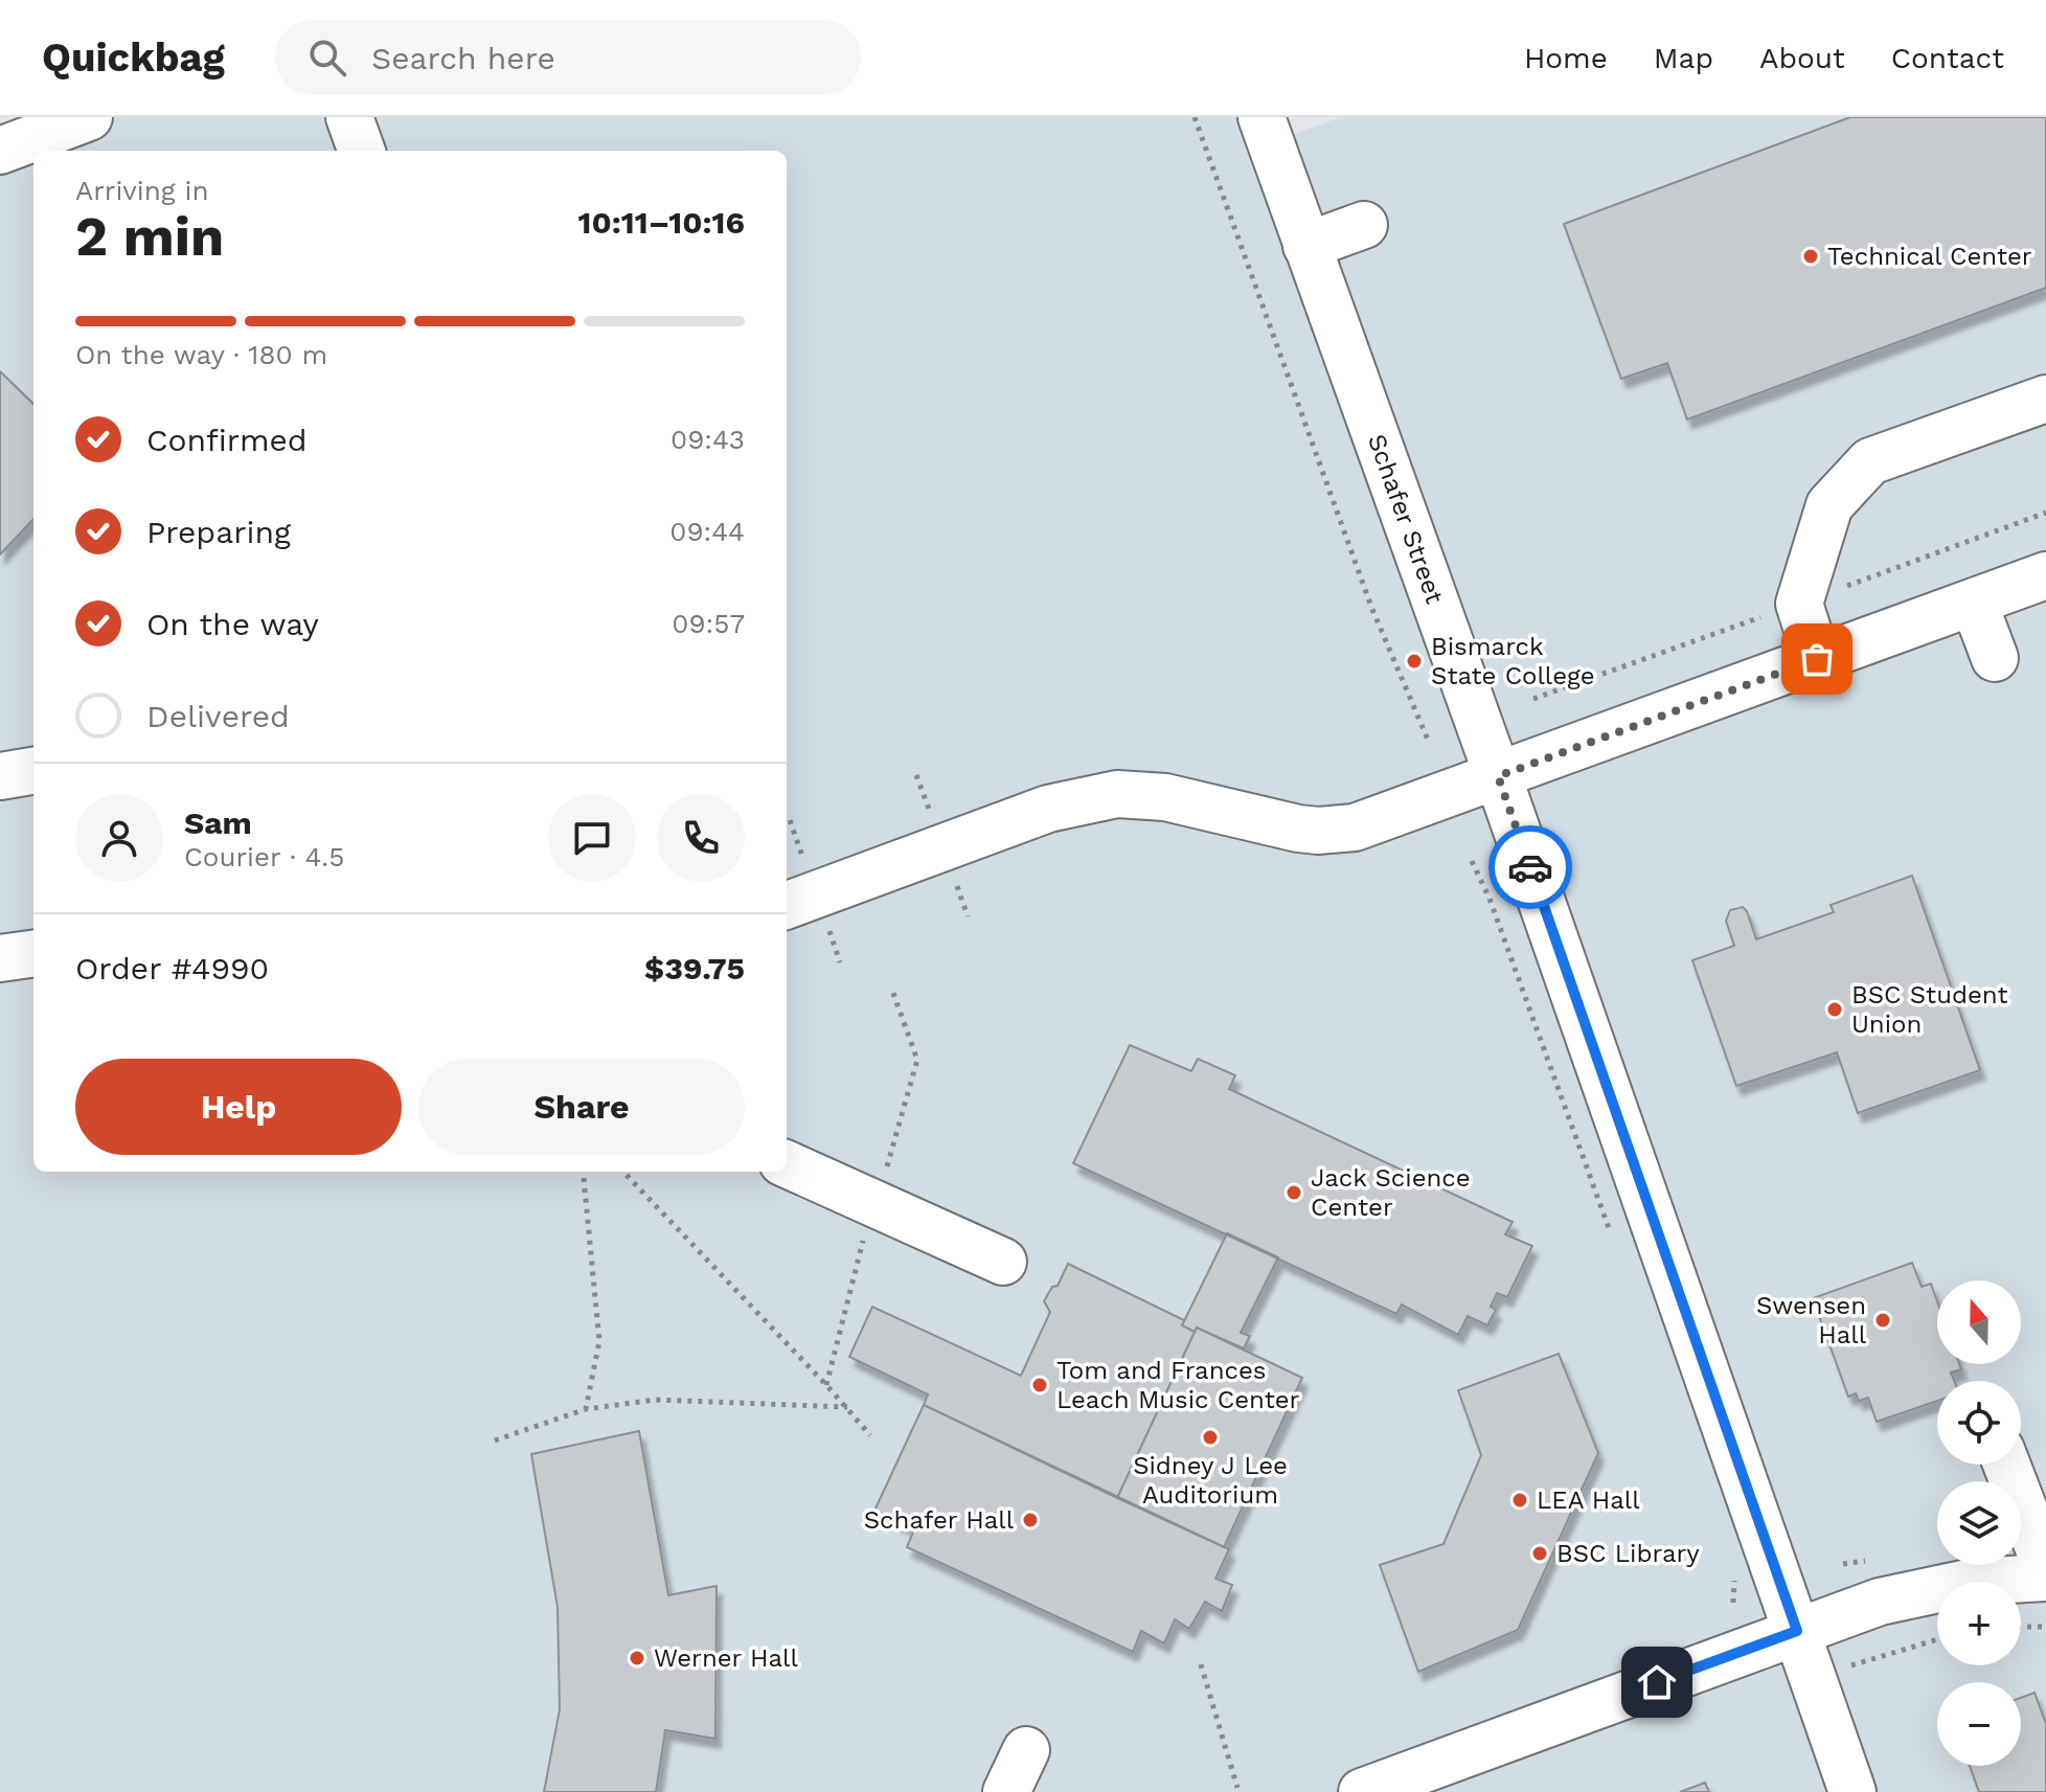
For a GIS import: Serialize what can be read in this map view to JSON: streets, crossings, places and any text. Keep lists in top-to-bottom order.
{
  "streets": {
    "street": ["Schafer Street"]
  },
  "places": [
    "Technical Center",
    "Bismarck State College",
    "BSC Student Union",
    "Jack Science Center",
    "Swensen Hall",
    "Tom and Frances Leach Music Center",
    "Sidney J Lee Auditorium",
    "LEA Hall",
    "Schafer Hall",
    "BSC Library",
    "Werner Hall"
  ],
  "north": "top",
  "page": {
    "header": "Quickbag",
    "search": "Search here",
    "nav": [
      "Home",
      "Map",
      "About",
      "Contact"
    ],
    "heading": ["2 min", "Arriving in", "10:11–10:16"],
    "panel": [
      "Sam",
      "Courier · 4.5",
      "Order #4990",
      "$39.75"
    ],
    "bar": "On the way · 180 m",
    "list": [
      ["Confirmed", "09:43"],
      ["Preparing", "09:44"],
      ["On the way", "09:57"],
      "Delivered"
    ],
    "buttons": ["Help", "Share"],
    "map_buttons": ["+", "−"]
  }
}
